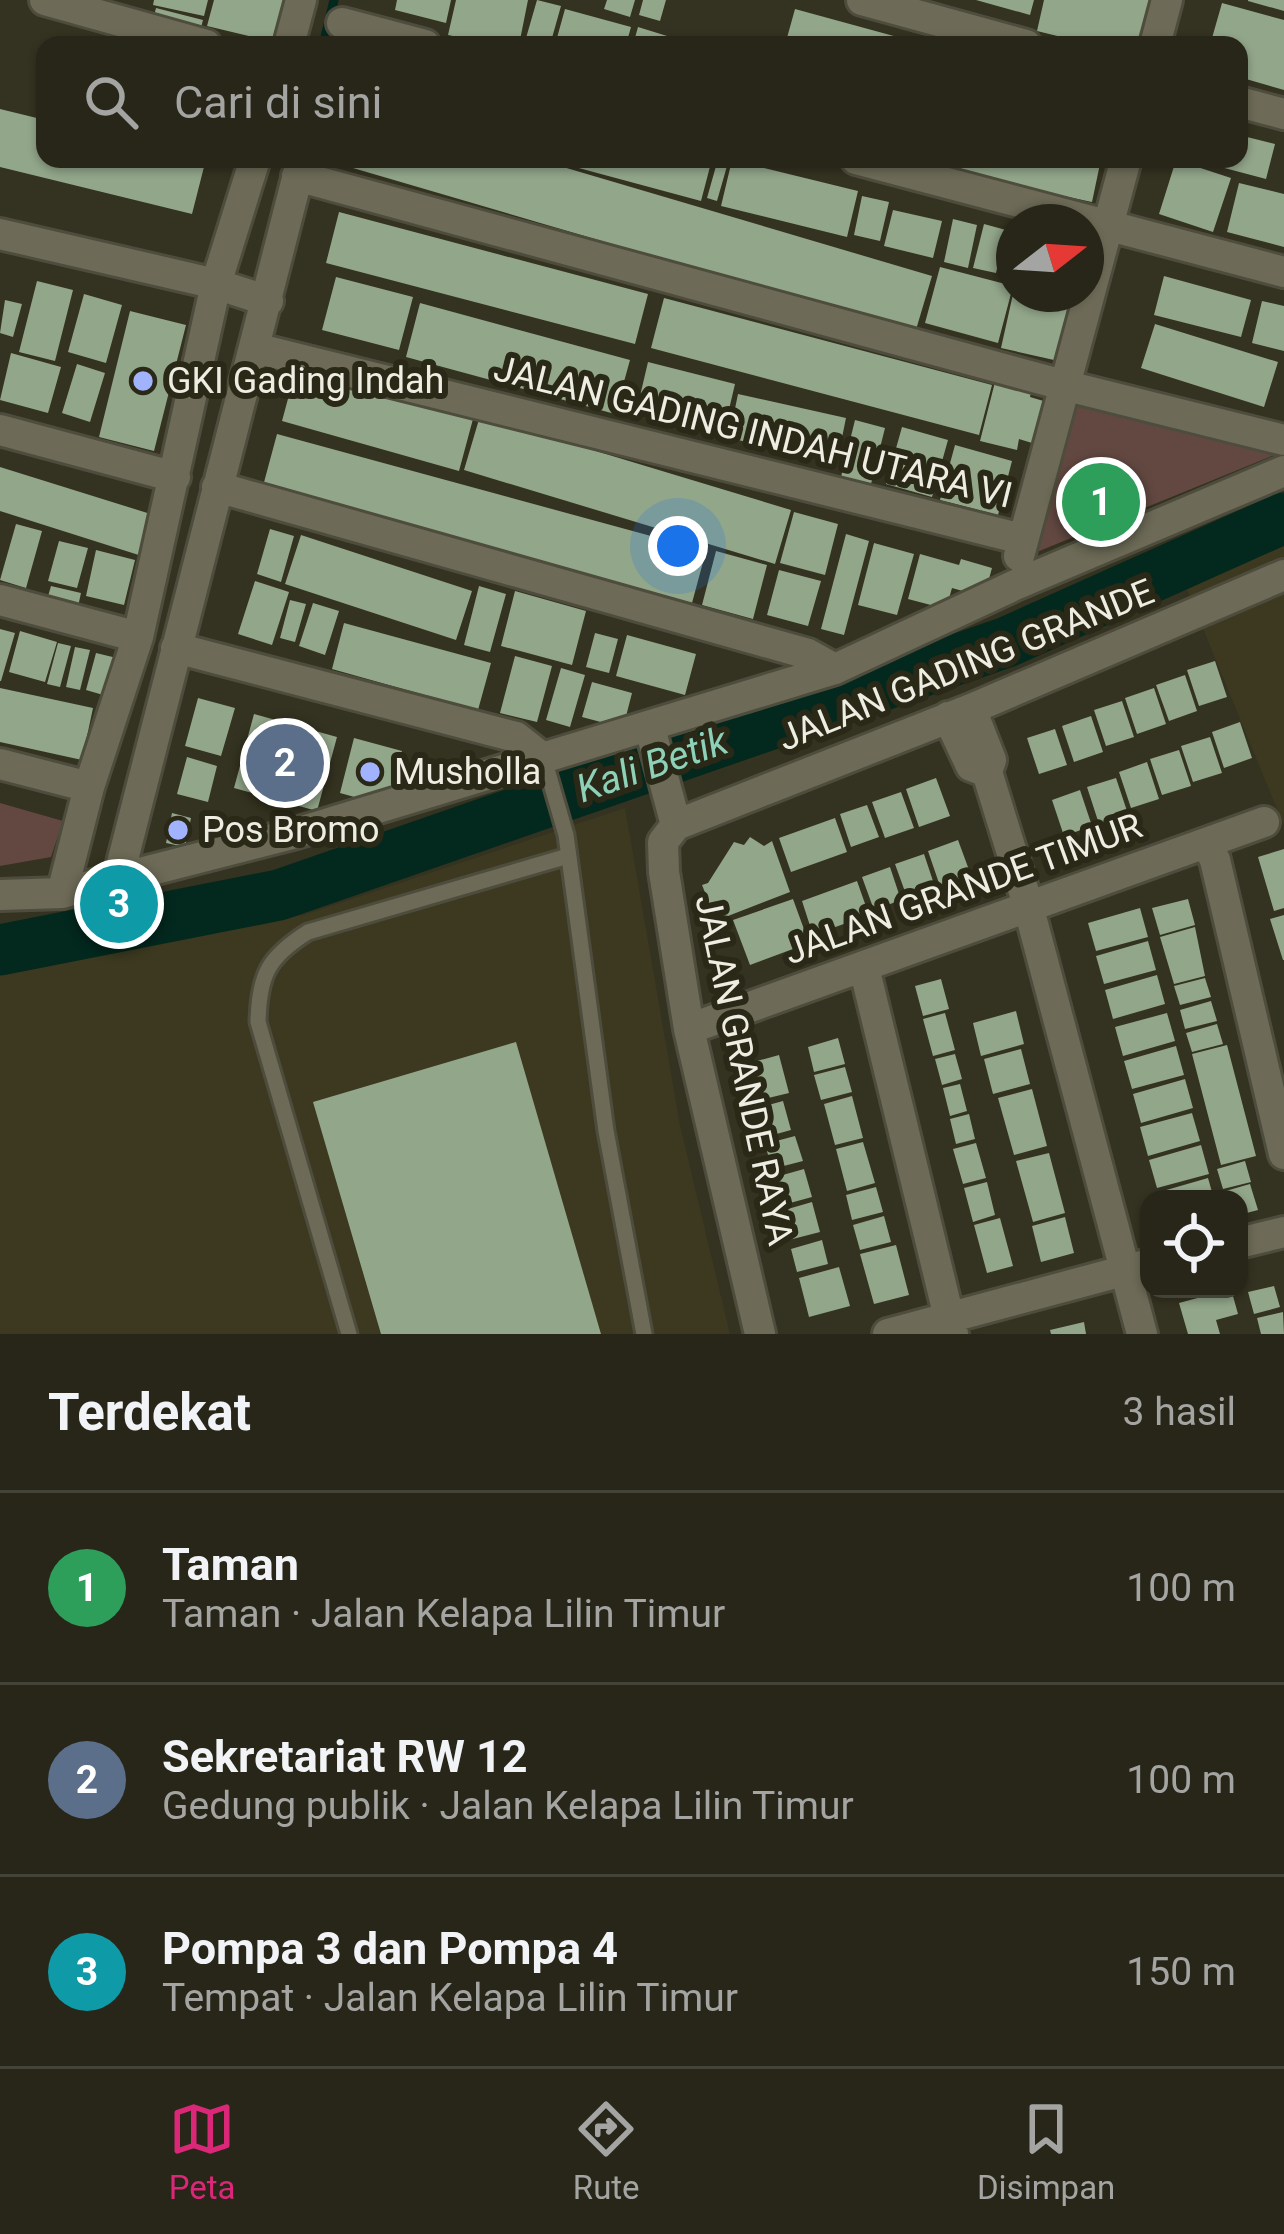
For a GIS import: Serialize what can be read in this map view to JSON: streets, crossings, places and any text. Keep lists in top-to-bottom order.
{
  "streets": {
    "street": [
      "JALAN GADING INDAH UTARA VI",
      "JALAN GADING GRANDE",
      "JALAN GRANDE TIMUR",
      "JALAN GRANDE RAYA"
    ]
  },
  "crossings": [
    ["JALAN GADING GRANDE", "JALAN GRANDE RAYA"],
    ["JALAN GRANDE TIMUR", "JALAN GRANDE RAYA"]
  ],
  "water": ["Kali Betik"],
  "places": ["GKI Gading Indah", "Musholla", "Pos Bromo"],
  "north": "right",
  "page": {
    "search": "Cari di sini",
    "pins": ["1", "2", "3"],
    "heading": ["Terdekat", "3 hasil"],
    "list": [
      {
        "mark": "1",
        "name": "Taman",
        "note": "Taman · Jalan Kelapa Lilin Timur",
        "value": "100 m"
      },
      {
        "mark": "2",
        "name": "Sekretariat RW 12",
        "note": "Gedung publik · Jalan Kelapa Lilin Timur",
        "value": "100 m"
      },
      {
        "mark": "3",
        "name": "Pompa 3 dan Pompa 4",
        "note": "Tempat · Jalan Kelapa Lilin Timur",
        "value": "150 m"
      }
    ],
    "nav": ["Peta", "Rute", "Disimpan"]
  }
}
